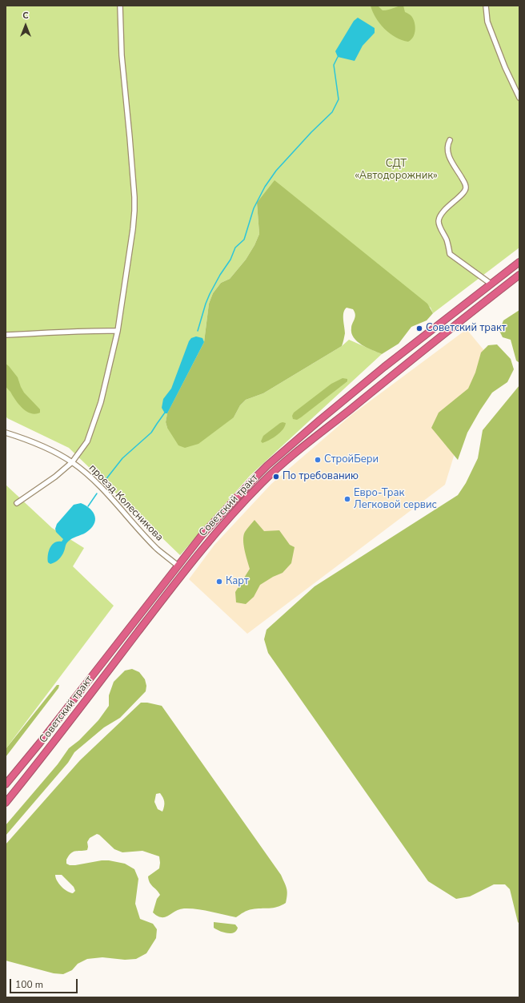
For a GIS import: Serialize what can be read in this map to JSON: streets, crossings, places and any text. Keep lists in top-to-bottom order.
{
  "streets": {
    "highway": ["Советский тракт"],
    "street": ["проезд Колесникова"]
  },
  "crossings": [
    ["проезд Колесникова", "Советский тракт"]
  ],
  "parks": ["СДТ «Автодорожник»"],
  "places": [
    "Советский тракт",
    "СтройБери",
    "По требованию",
    "Евро-Трак Легковой сервис",
    "Карт"
  ],
  "scale_bar": "100 m",
  "north": "top"
}
